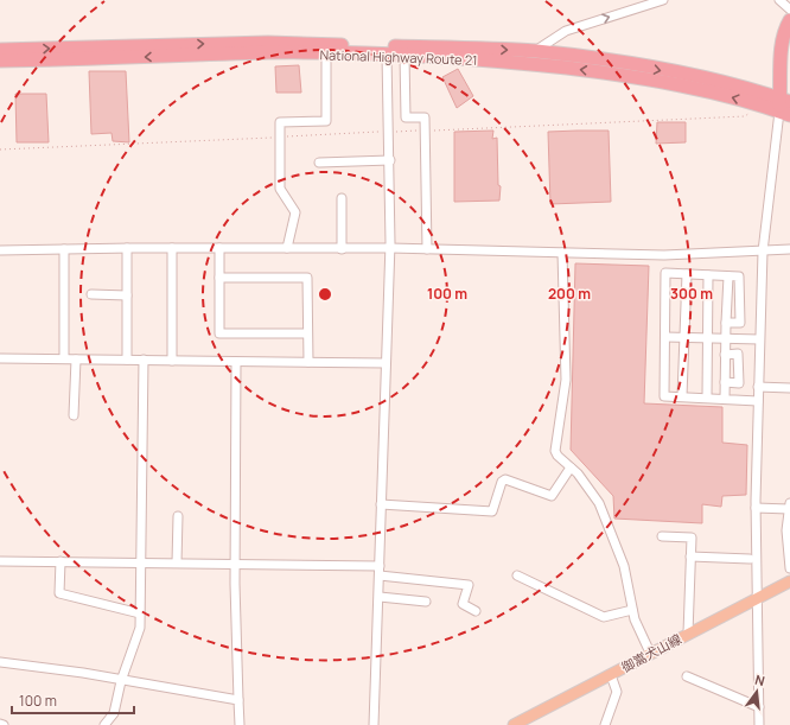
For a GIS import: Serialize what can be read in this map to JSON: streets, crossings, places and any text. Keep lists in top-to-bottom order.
{
  "streets": {
    "highway": ["National Highway Route 21"],
    "main road": ["御嵩犬山線"]
  },
  "scale_bar": "100 m",
  "north": "top",
  "rings": ["100 m", "200 m", "300 m"]
}
